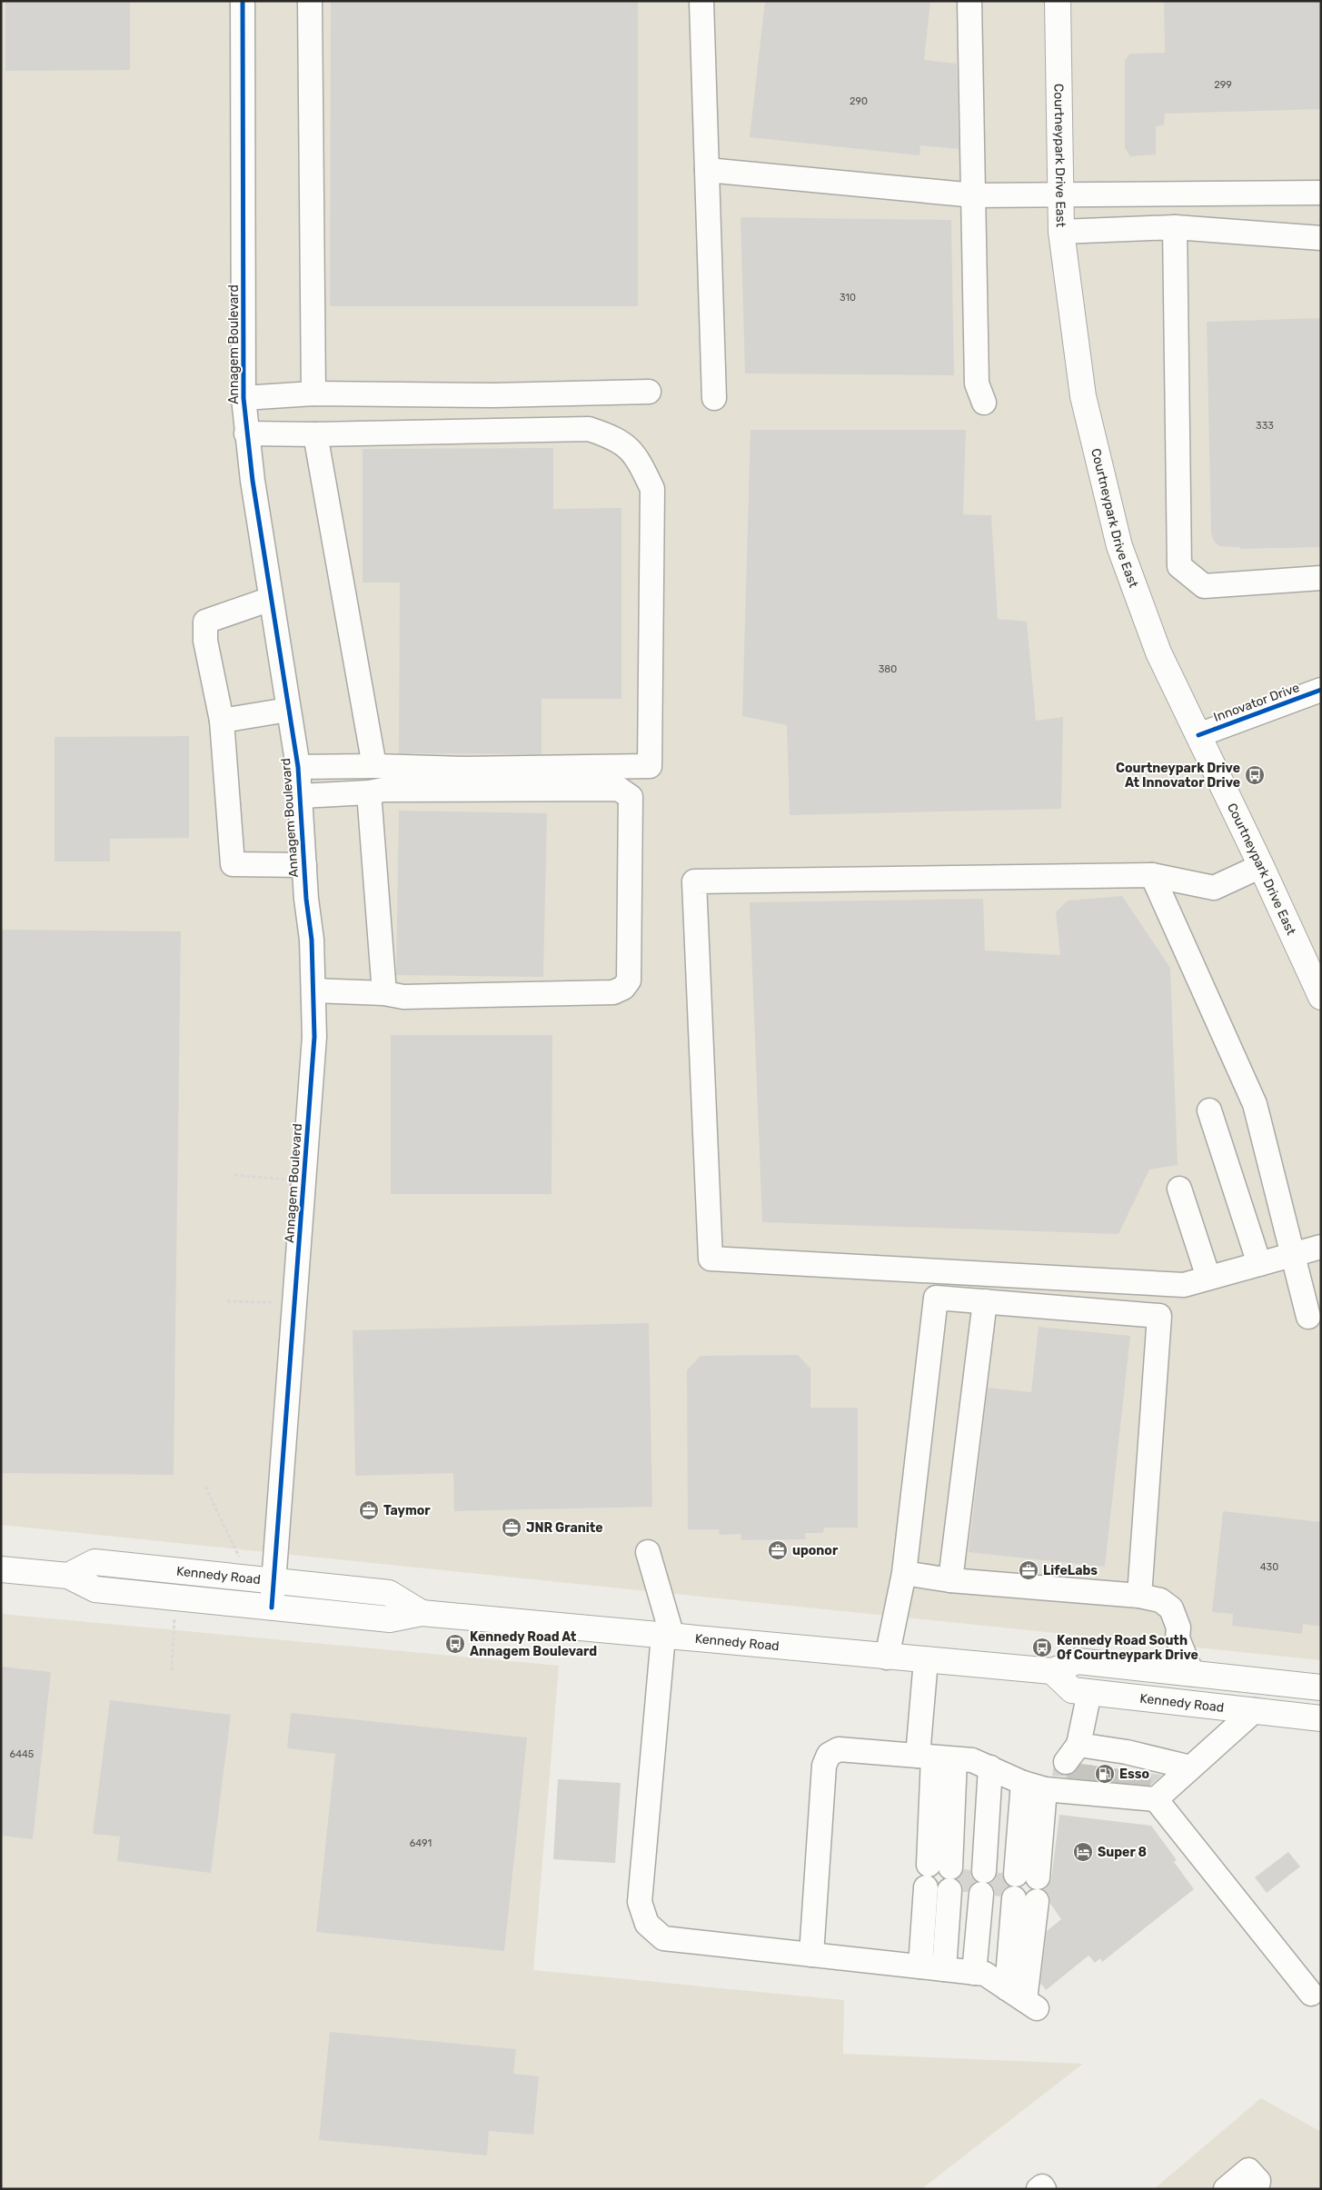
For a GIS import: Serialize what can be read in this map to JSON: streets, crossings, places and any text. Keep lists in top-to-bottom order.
{
  "streets": {
    "main road": ["Courtneypark Drive East", "Kennedy Road"],
    "street": ["Annagem Boulevard", "Innovator Drive"]
  },
  "crossings": [
    ["Courtneypark Drive East", "Innovator Drive"],
    ["Annagem Boulevard", "Kennedy Road"]
  ],
  "places": {
    "bus stop": ["Courtneypark Drive At Innovator Drive", "Kennedy Road At Annagem Boulevard", "Kennedy Road South Of Courtneypark Drive"],
    "office": [
      "Taymor",
      "JNR Granite",
      "uponor",
      "LifeLabs"
    ],
    "fuel station": ["Esso"],
    "hotel": ["Super 8"]
  },
  "house_numbers": [
    "299",
    "290",
    "310",
    "333",
    "380",
    "430",
    "6445",
    "6491"
  ]
}
